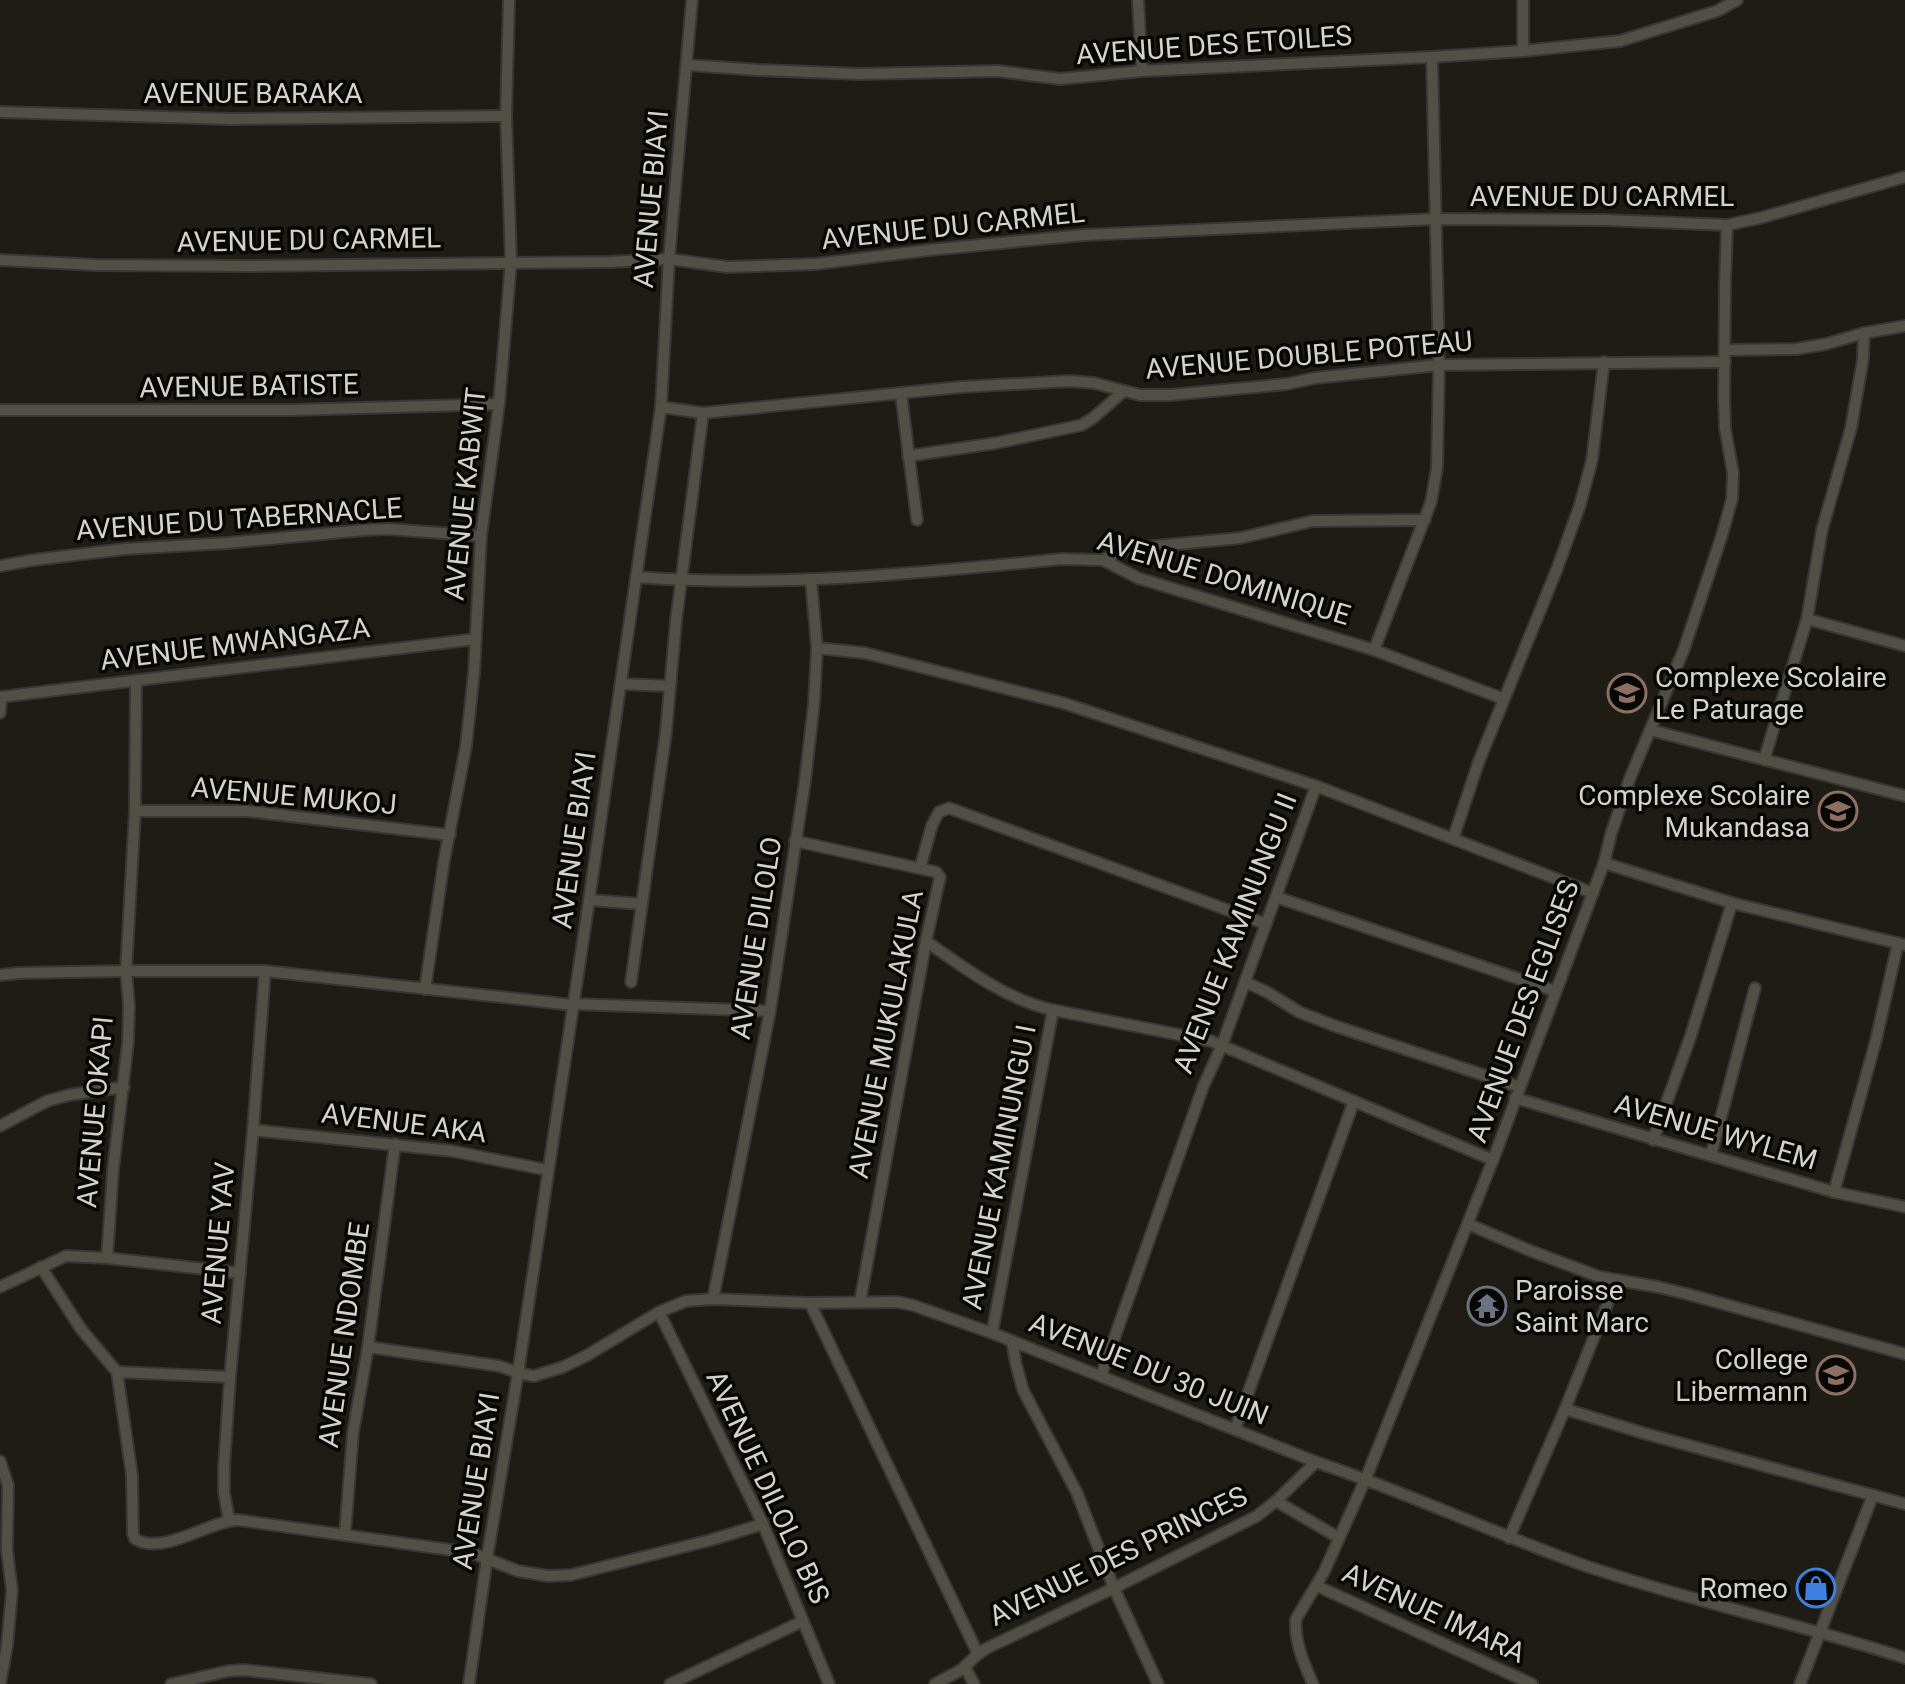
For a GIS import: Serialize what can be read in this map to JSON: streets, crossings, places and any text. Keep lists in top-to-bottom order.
{
  "streets": {
    "street": [
      "AVENUE DES ETOILES",
      "AVENUE BARAKA",
      "AVENUE DU CARMEL",
      "AVENUE BIAYI",
      "AVENUE DOUBLE POTEAU",
      "AVENUE BATISTE",
      "AVENUE KABWIT",
      "AVENUE DU TABERNACLE",
      "AVENUE DOMINIQUE",
      "AVENUE MWANGAZA",
      "AVENUE MUKOJ",
      "AVENUE KAMINUNGU II",
      "AVENUE DILOLO",
      "AVENUE DES EGLISES",
      "AVENUE MUKULAKULA",
      "AVENUE OKAPI",
      "AVENUE AKA",
      "AVENUE WYLEM",
      "AVENUE KAMINUNGU I",
      "AVENUE YAV",
      "AVENUE NDOMBE",
      "AVENUE DU 30 JUIN",
      "AVENUE DILOLO BIS",
      "AVENUE DES PRINCES",
      "AVENUE IMARA"
    ]
  },
  "crossings": [
    ["AVENUE DES ETOILES", "AVENUE BIAYI"],
    ["AVENUE BARAKA", "AVENUE KABWIT"],
    ["AVENUE DU CARMEL", "AVENUE BIAYI"],
    ["AVENUE DU CARMEL", "AVENUE KABWIT"],
    ["AVENUE DU CARMEL", "AVENUE DES EGLISES"],
    ["AVENUE BIAYI", "AVENUE DOUBLE POTEAU"],
    ["AVENUE BIAYI", "AVENUE DOMINIQUE"],
    ["AVENUE BIAYI", "AVENUE AKA"],
    ["AVENUE BIAYI", "AVENUE DU 30 JUIN"],
    ["AVENUE DOUBLE POTEAU", "AVENUE DES EGLISES"],
    ["AVENUE BATISTE", "AVENUE KABWIT"],
    ["AVENUE KABWIT", "AVENUE DU TABERNACLE"],
    ["AVENUE KABWIT", "AVENUE MWANGAZA"],
    ["AVENUE KABWIT", "AVENUE MUKOJ"],
    ["AVENUE DOMINIQUE", "AVENUE DILOLO"],
    ["AVENUE MWANGAZA", "AVENUE OKAPI"],
    ["AVENUE MUKOJ", "AVENUE OKAPI"],
    ["AVENUE KAMINUNGU II", "AVENUE DES EGLISES"],
    ["AVENUE KAMINUNGU II", "AVENUE DU 30 JUIN"],
    ["AVENUE DILOLO", "AVENUE MUKULAKULA"],
    ["AVENUE DILOLO", "AVENUE DU 30 JUIN"],
    ["AVENUE DES EGLISES", "AVENUE WYLEM"],
    ["AVENUE DES EGLISES", "AVENUE DU 30 JUIN"],
    ["AVENUE DES EGLISES", "AVENUE IMARA"],
    ["AVENUE MUKULAKULA", "AVENUE DU 30 JUIN"],
    ["AVENUE AKA", "AVENUE YAV"],
    ["AVENUE AKA", "AVENUE NDOMBE"],
    ["AVENUE KAMINUNGU I", "AVENUE DU 30 JUIN"],
    ["AVENUE KAMINUNGU I", "AVENUE DES PRINCES"],
    ["AVENUE NDOMBE", "AVENUE DU 30 JUIN"],
    ["AVENUE DU 30 JUIN", "AVENUE DILOLO BIS"],
    ["AVENUE DU 30 JUIN", "AVENUE DES PRINCES"]
  ],
  "places": {
    "school or university": ["Complexe Scolaire Le Paturage", "Complexe Scolaire Mukandasa", "College Libermann"],
    "temple": ["Paroisse Saint Marc"],
    "shop": ["Romeo"]
  }
}
